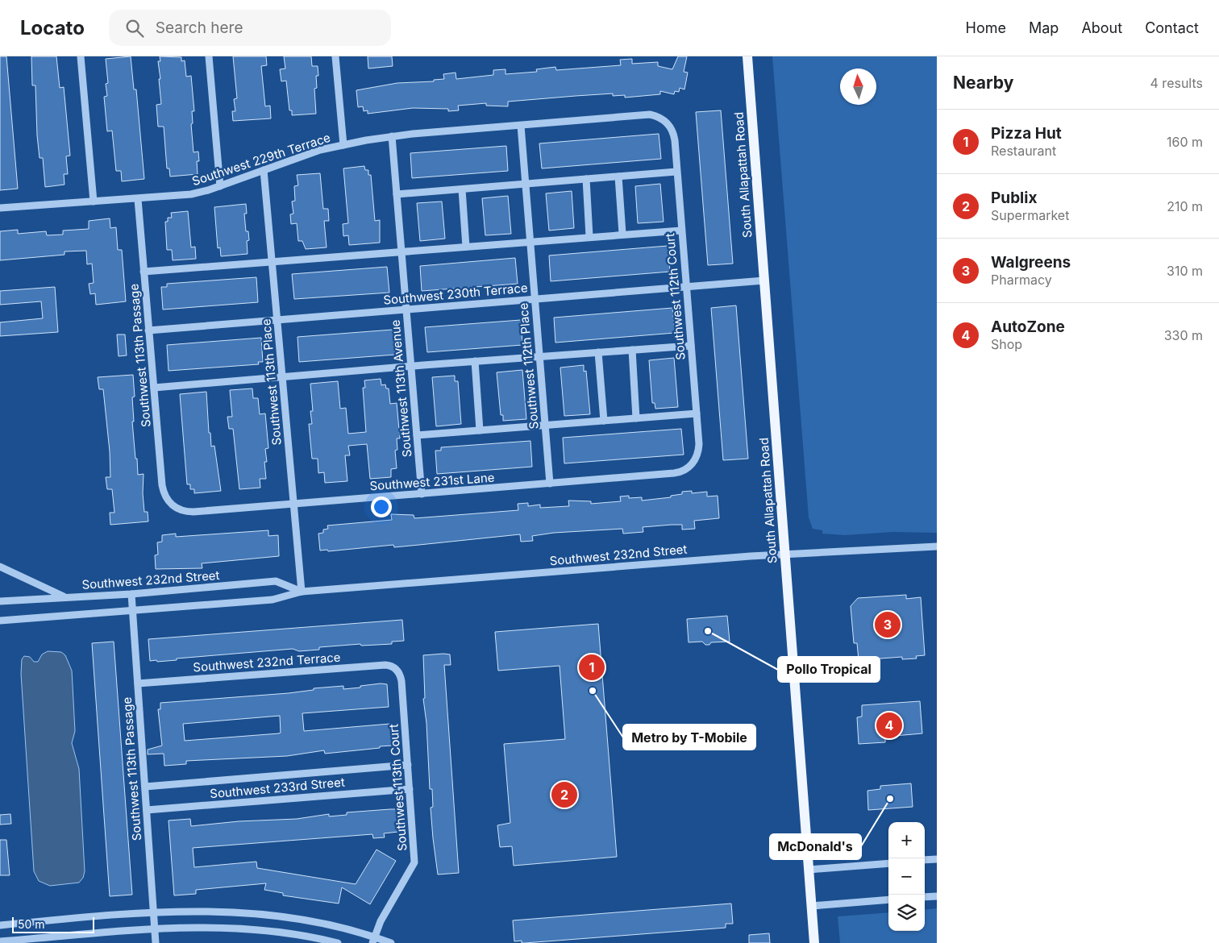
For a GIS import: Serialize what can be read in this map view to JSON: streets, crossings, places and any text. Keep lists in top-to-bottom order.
{
  "streets": {
    "main road": ["South Allapattah Road"],
    "street": [
      "Southwest 229th Terrace",
      "Southwest 230th Terrace",
      "Southwest 112th Court",
      "Southwest 113th Passage",
      "Southwest 112th Place",
      "Southwest 113th Place",
      "Southwest 113th Avenue",
      "Southwest 231st Lane",
      "Southwest 232nd Street",
      "Southwest 232nd Terrace",
      "Southwest 113th Court",
      "Southwest 233rd Street"
    ]
  },
  "crossings": [
    ["Southwest 229th Terrace", "Southwest 112th Court"],
    ["Southwest 229th Terrace", "Southwest 113th Passage"],
    ["Southwest 229th Terrace", "Southwest 112th Place"],
    ["Southwest 229th Terrace", "Southwest 113th Place"],
    ["Southwest 229th Terrace", "Southwest 113th Avenue"],
    ["South Allapattah Road", "Southwest 230th Terrace"],
    ["South Allapattah Road", "Southwest 232nd Street"],
    ["Southwest 230th Terrace", "Southwest 112th Court"],
    ["Southwest 230th Terrace", "Southwest 113th Passage"],
    ["Southwest 230th Terrace", "Southwest 112th Place"],
    ["Southwest 230th Terrace", "Southwest 113th Place"],
    ["Southwest 230th Terrace", "Southwest 113th Avenue"],
    ["Southwest 112th Court", "Southwest 231st Lane"],
    ["Southwest 113th Passage", "Southwest 231st Lane"],
    ["Southwest 113th Passage", "Southwest 232nd Street"],
    ["Southwest 113th Passage", "Southwest 232nd Terrace"],
    ["Southwest 113th Passage", "Southwest 233rd Street"],
    ["Southwest 112th Place", "Southwest 231st Lane"],
    ["Southwest 113th Place", "Southwest 231st Lane"],
    ["Southwest 113th Place", "Southwest 232nd Street"],
    ["Southwest 113th Avenue", "Southwest 231st Lane"],
    ["Southwest 232nd Terrace", "Southwest 113th Court"],
    ["Southwest 113th Court", "Southwest 233rd Street"]
  ],
  "places": ["Pollo Tropical", "Metro by T-Mobile", "McDonald's"],
  "scale_bar": "50 m",
  "north": "top",
  "page": {
    "header": "Locato",
    "search": "Search here",
    "nav": [
      "Home",
      "Map",
      "About",
      "Contact"
    ],
    "heading": ["Nearby", "4 results"],
    "list": [
      {
        "mark": "1",
        "name": "Pizza Hut",
        "note": "Restaurant",
        "value": "160 m"
      },
      {
        "mark": "2",
        "name": "Publix",
        "note": "Supermarket",
        "value": "210 m"
      },
      {
        "mark": "3",
        "name": "Walgreens",
        "note": "Pharmacy",
        "value": "310 m"
      },
      {
        "mark": "4",
        "name": "AutoZone",
        "note": "Shop",
        "value": "330 m"
      }
    ],
    "pins": [
      "3",
      "1",
      "4",
      "2"
    ],
    "map_buttons": ["+", "−"],
    "scale": "50 m"
  }
}
